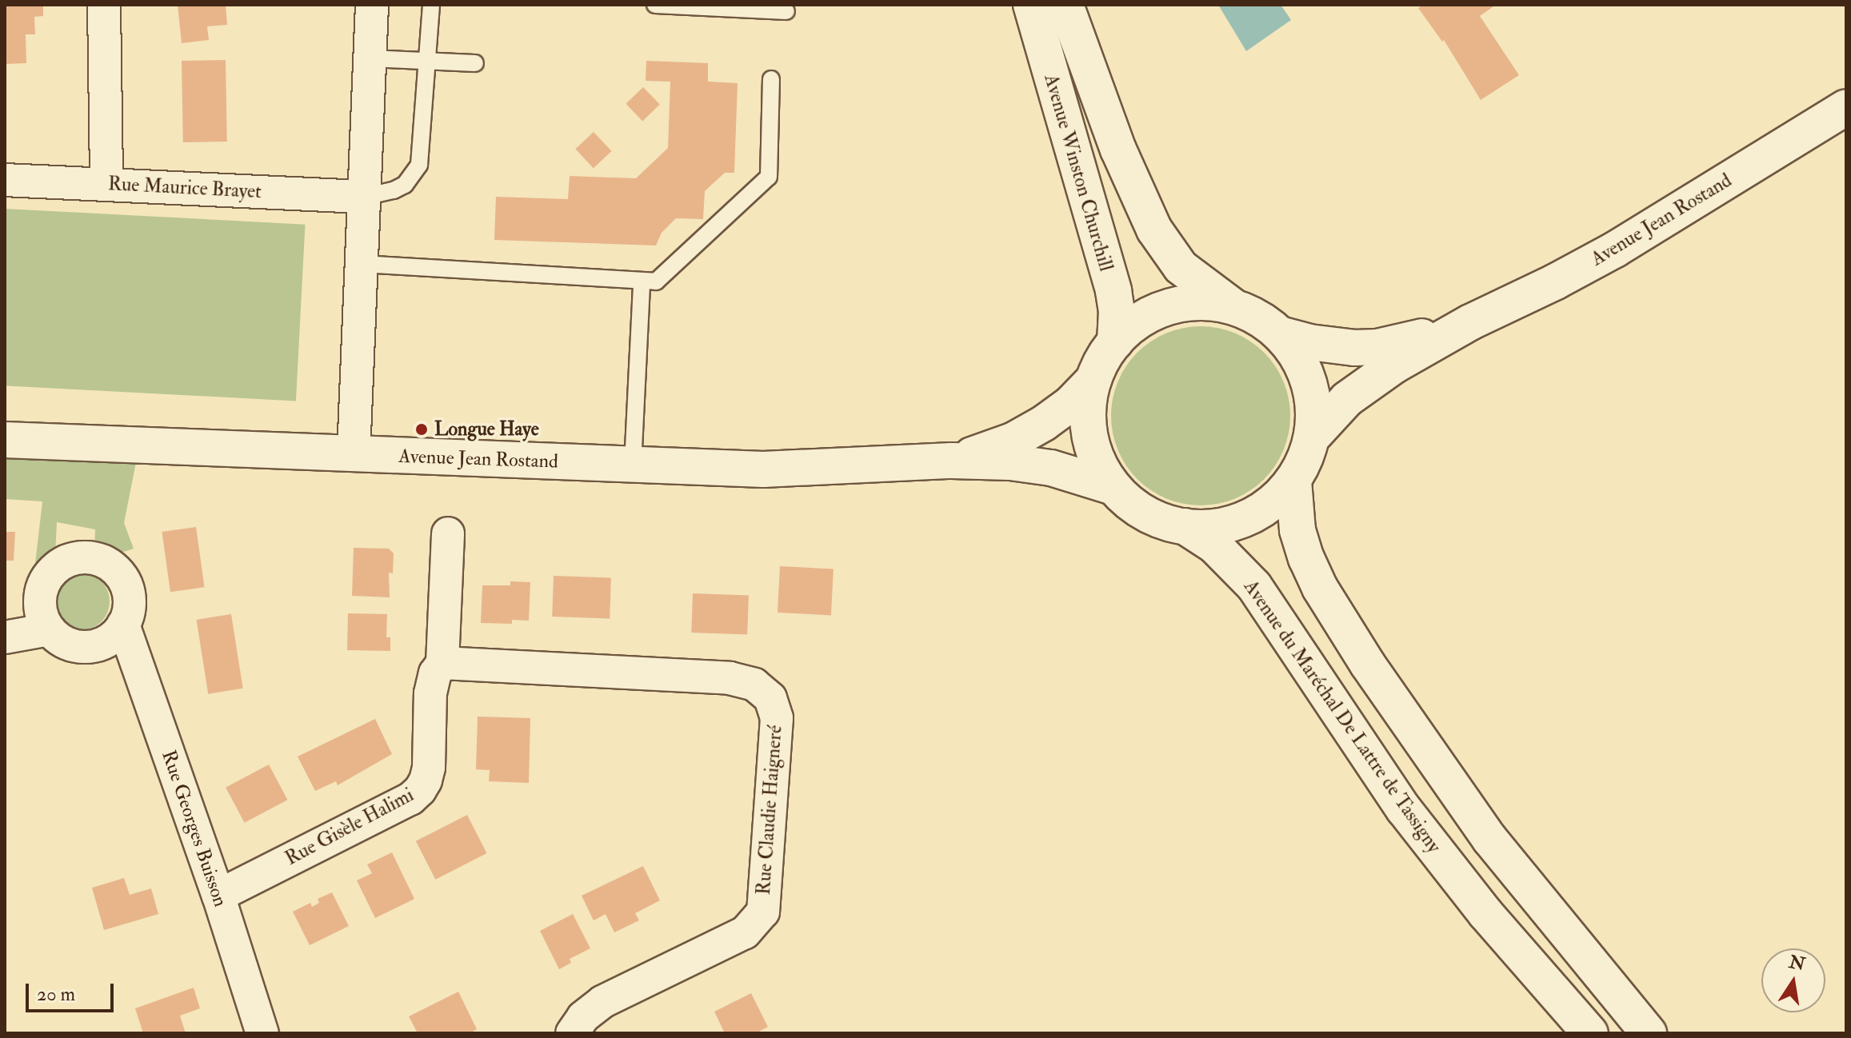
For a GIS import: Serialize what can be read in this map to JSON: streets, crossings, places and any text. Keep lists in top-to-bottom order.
{
  "streets": {
    "main road": ["Avenue Winston Churchill", "Avenue Jean Rostand", "Avenue du Maréchal De Lattre de Tassigny"],
    "street": [
      "Rue Maurice Brayet",
      "Rue Claudie Haigneré",
      "Rue Gisèle Halimi",
      "Rue Georges Buisson"
    ]
  },
  "crossings": [
    ["Avenue Winston Churchill", "Avenue Jean Rostand"],
    ["Avenue Winston Churchill", "Avenue du Maréchal De Lattre de Tassigny"],
    ["Avenue Jean Rostand", "Avenue du Maréchal De Lattre de Tassigny"],
    ["Rue Claudie Haigneré", "Rue Gisèle Halimi"],
    ["Rue Gisèle Halimi", "Rue Georges Buisson"]
  ],
  "places": ["Longue Haye"],
  "scale_bar": "20 m",
  "north": "top"
}
